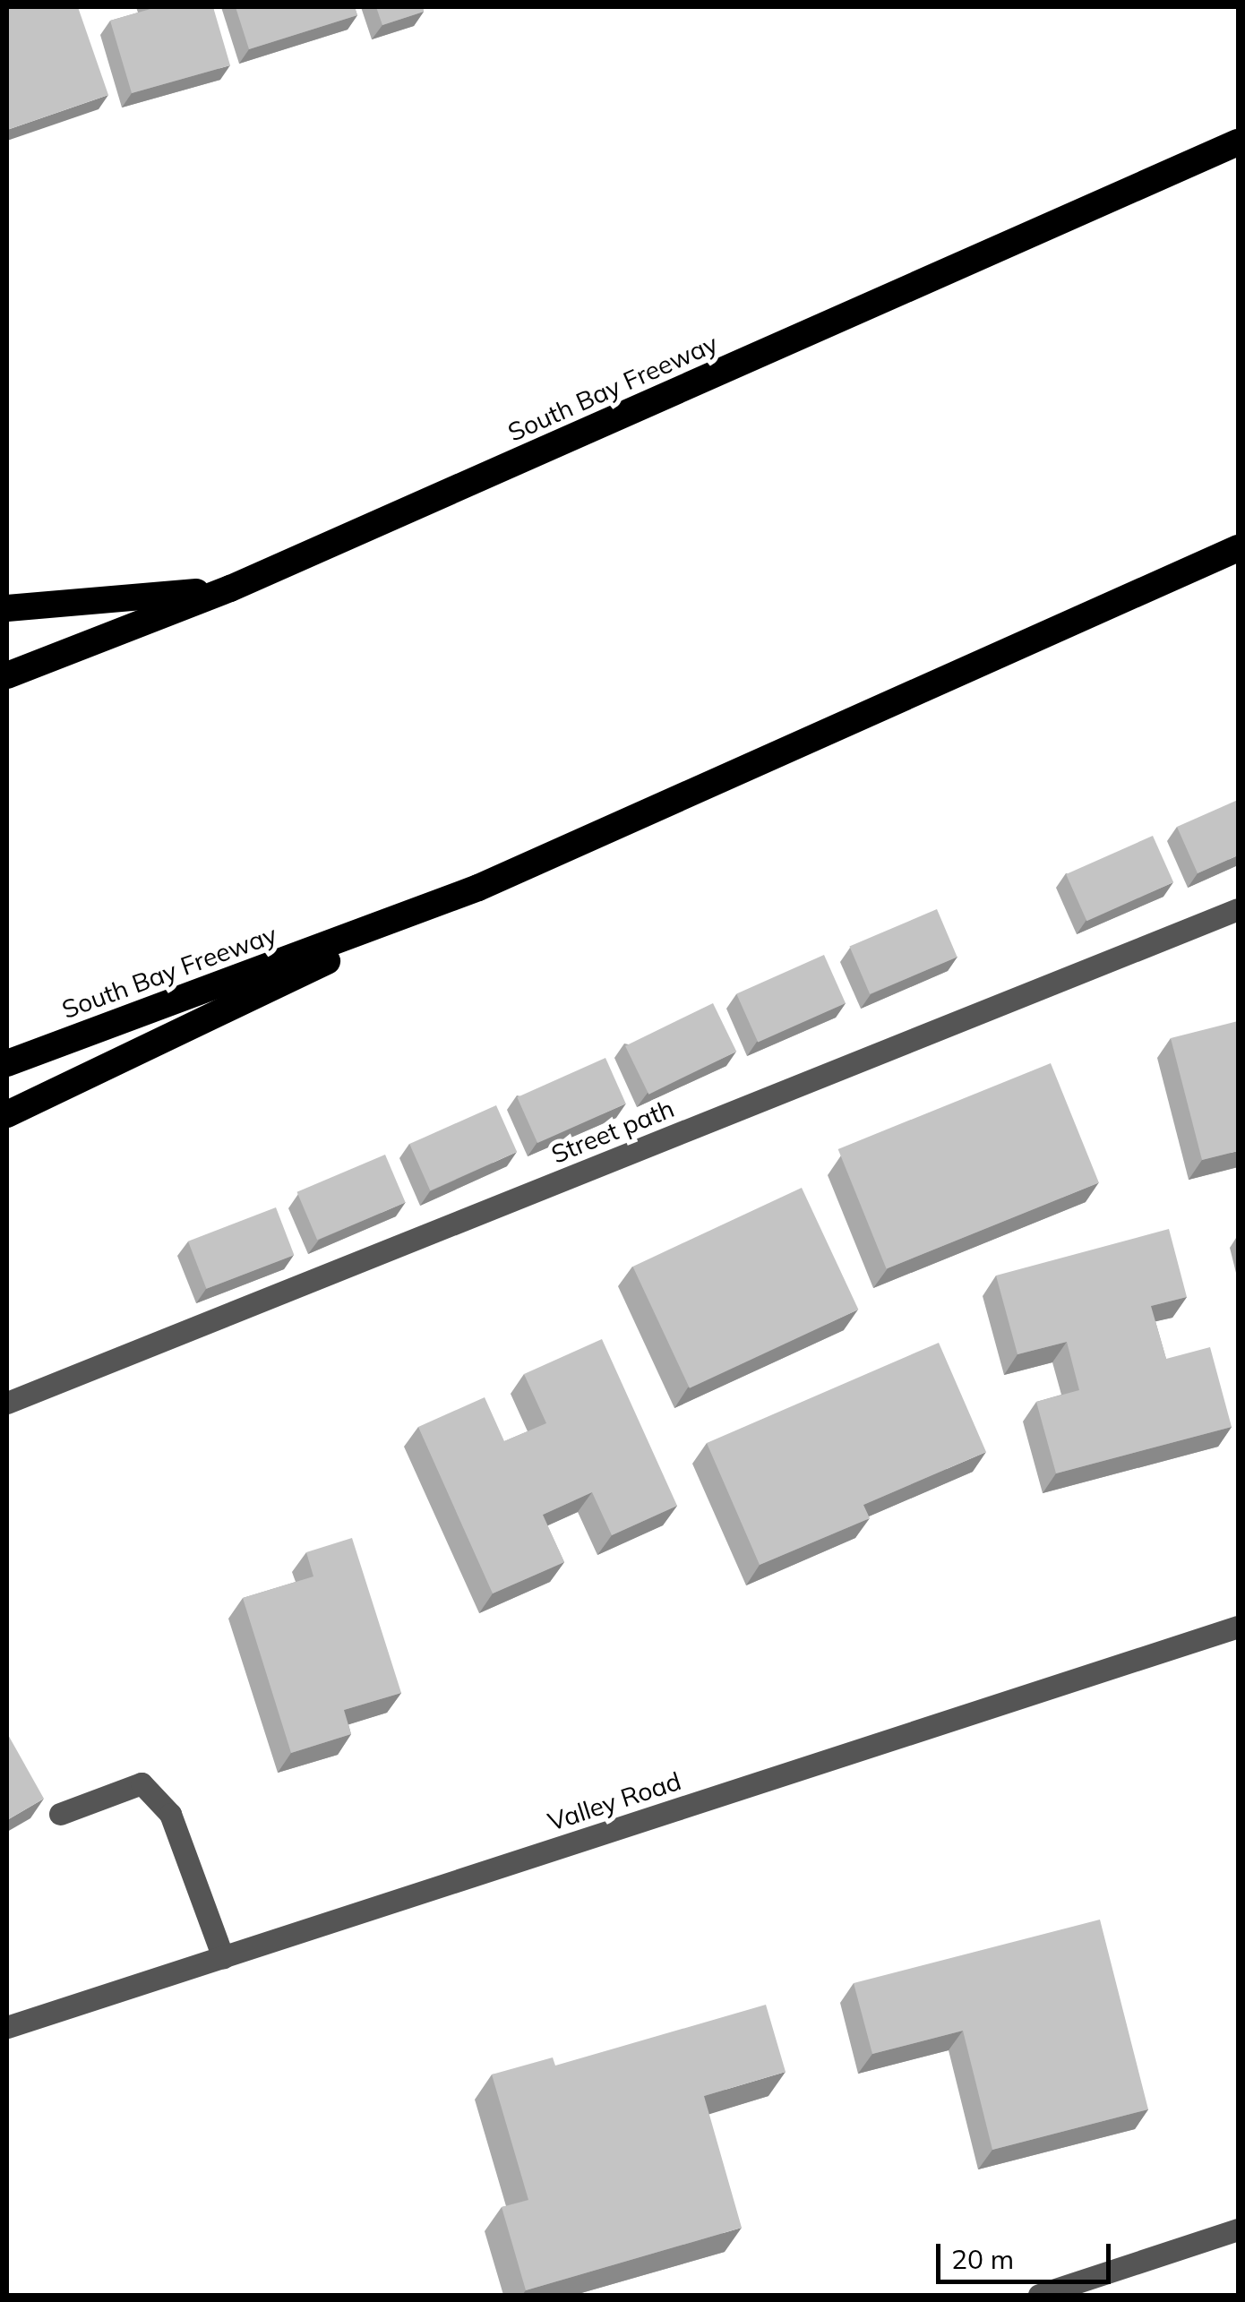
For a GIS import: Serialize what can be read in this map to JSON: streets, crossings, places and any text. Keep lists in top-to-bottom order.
{
  "streets": {
    "highway": ["South Bay Freeway"],
    "street": ["Street path", "Valley Road"]
  },
  "scale_bar": "20 m"
}
